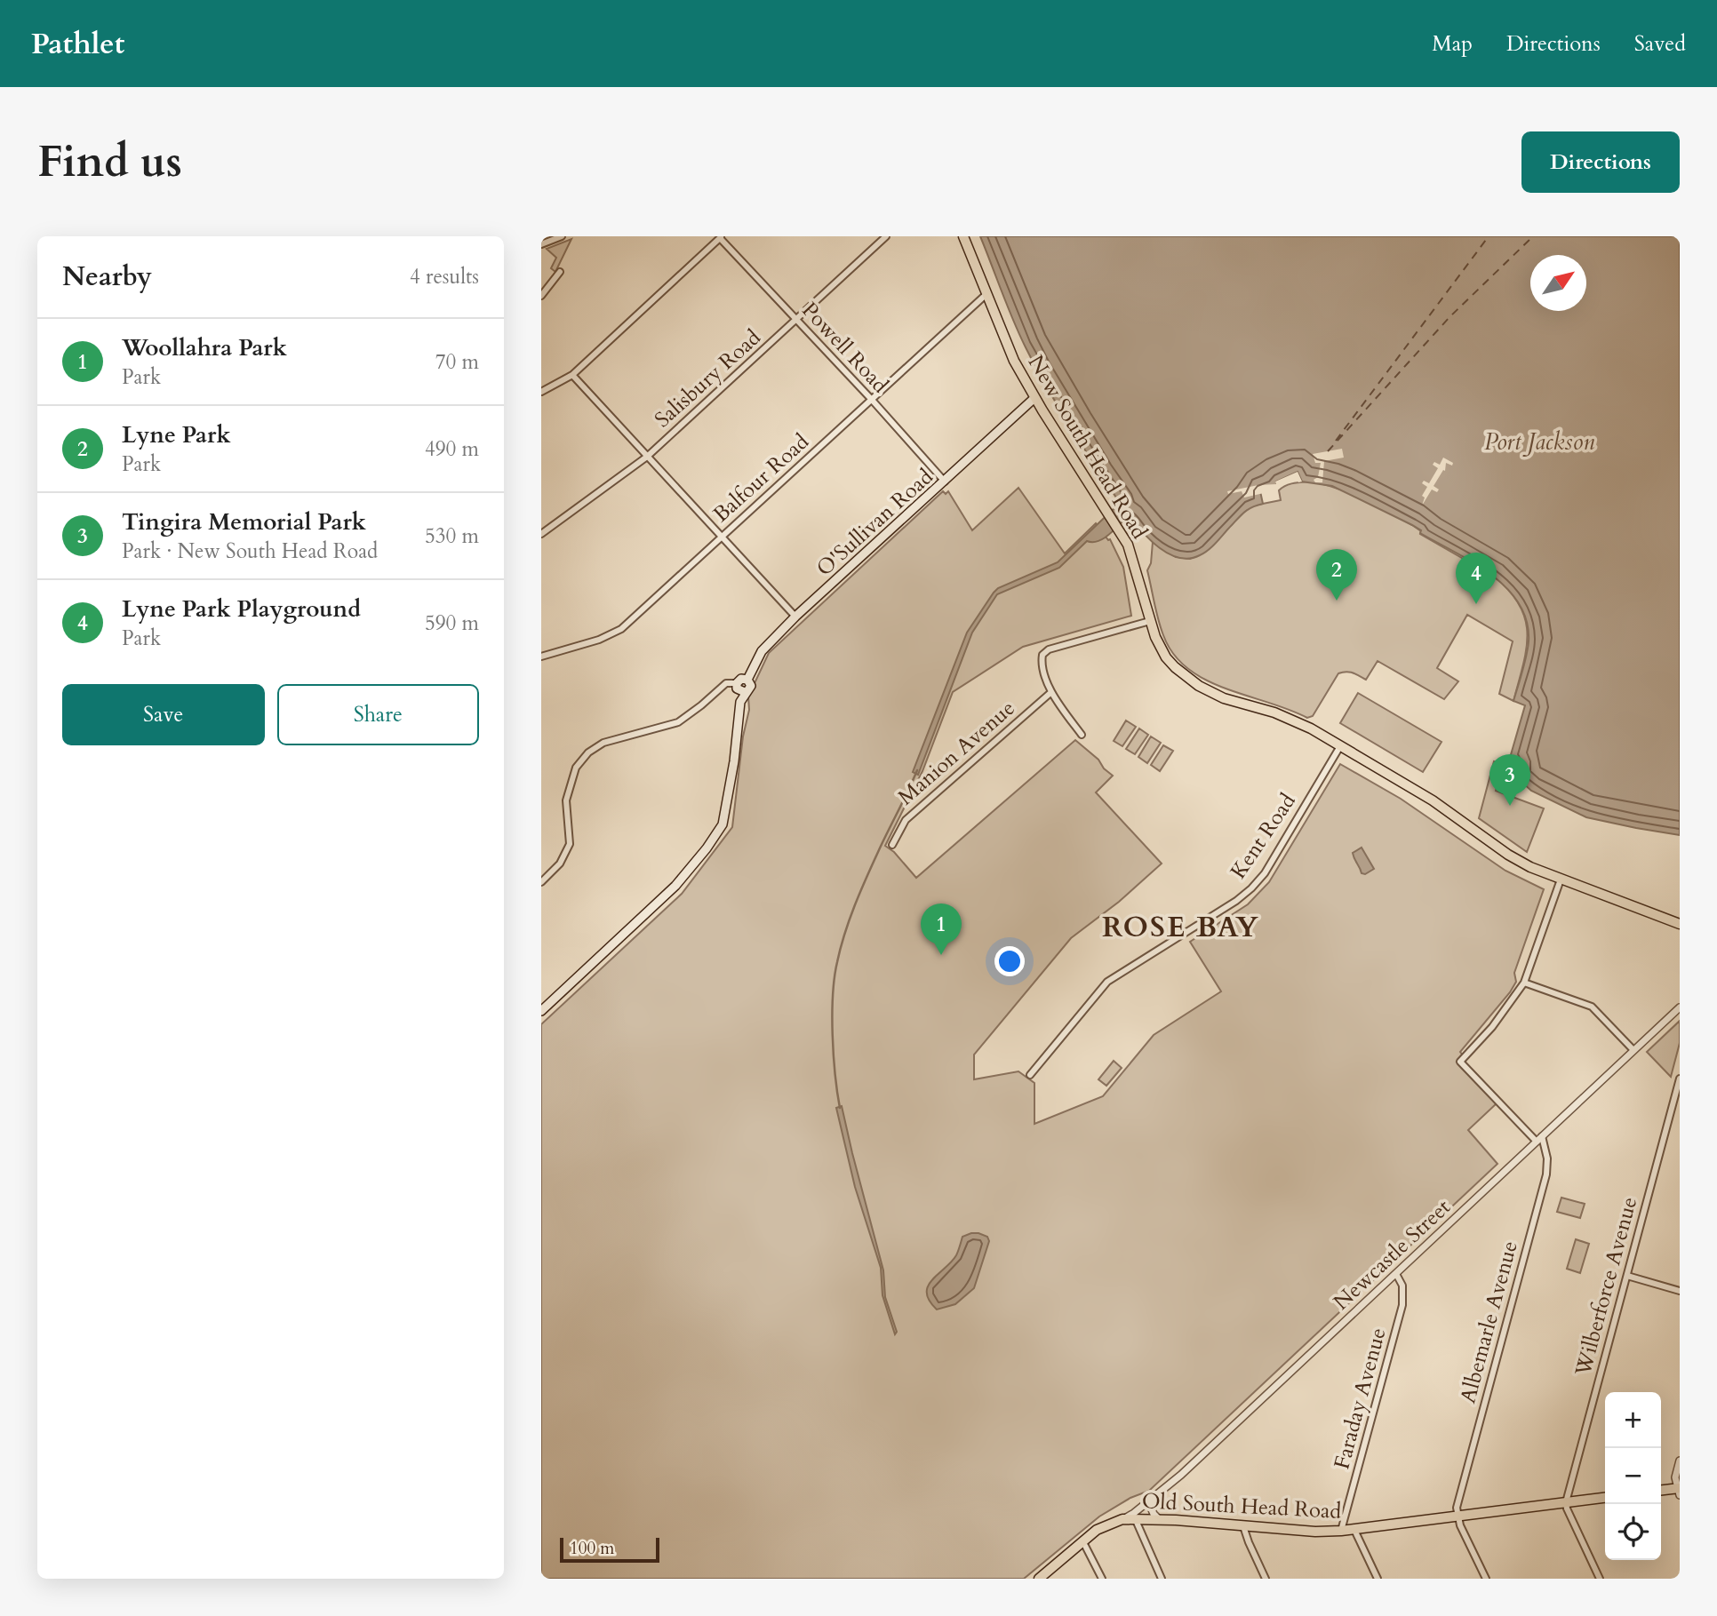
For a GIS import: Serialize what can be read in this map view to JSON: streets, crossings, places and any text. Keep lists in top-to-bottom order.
{
  "streets": {
    "main road": ["New South Head Road", "O'Sullivan Road", "Old South Head Road"],
    "street": [
      "Powell Road",
      "Salisbury Road",
      "Balfour Road",
      "Manion Avenue",
      "Kent Road",
      "Newcastle Street",
      "Wilberforce Avenue",
      "Albemarle Avenue",
      "Faraday Avenue"
    ]
  },
  "crossings": [
    ["Powell Road", "Salisbury Road"],
    ["Powell Road", "Balfour Road"],
    ["Powell Road", "O'Sullivan Road"],
    ["New South Head Road", "Balfour Road"],
    ["New South Head Road", "O'Sullivan Road"],
    ["New South Head Road", "Kent Road"],
    ["Newcastle Street", "Albemarle Avenue"],
    ["Newcastle Street", "Faraday Avenue"],
    ["Newcastle Street", "Old South Head Road"],
    ["Wilberforce Avenue", "Old South Head Road"],
    ["Albemarle Avenue", "Old South Head Road"],
    ["Faraday Avenue", "Old South Head Road"]
  ],
  "districts": ["ROSE BAY"],
  "water": ["Port Jackson"],
  "scale_bar": "100 m",
  "north": "top right",
  "page": {
    "header": "Pathlet",
    "nav": ["Map", "Directions", "Saved"],
    "buttons": [
      "Directions",
      ["Save", "Share"]
    ],
    "title": "Find us",
    "heading": ["Nearby", "4 results"],
    "list": [
      {
        "mark": "1",
        "name": "Woollahra Park",
        "note": "Park",
        "value": "70 m"
      },
      {
        "mark": "2",
        "name": "Lyne Park",
        "note": "Park",
        "value": "490 m"
      },
      {
        "mark": "3",
        "name": "Tingira Memorial Park",
        "note": "Park · New South Head Road",
        "value": "530 m"
      },
      {
        "mark": "4",
        "name": "Lyne Park Playground",
        "note": "Park",
        "value": "590 m"
      }
    ],
    "pins": [
      "2",
      "4",
      "3",
      "1"
    ],
    "map_buttons": ["+", "−"],
    "scale": "100 m"
  }
}
